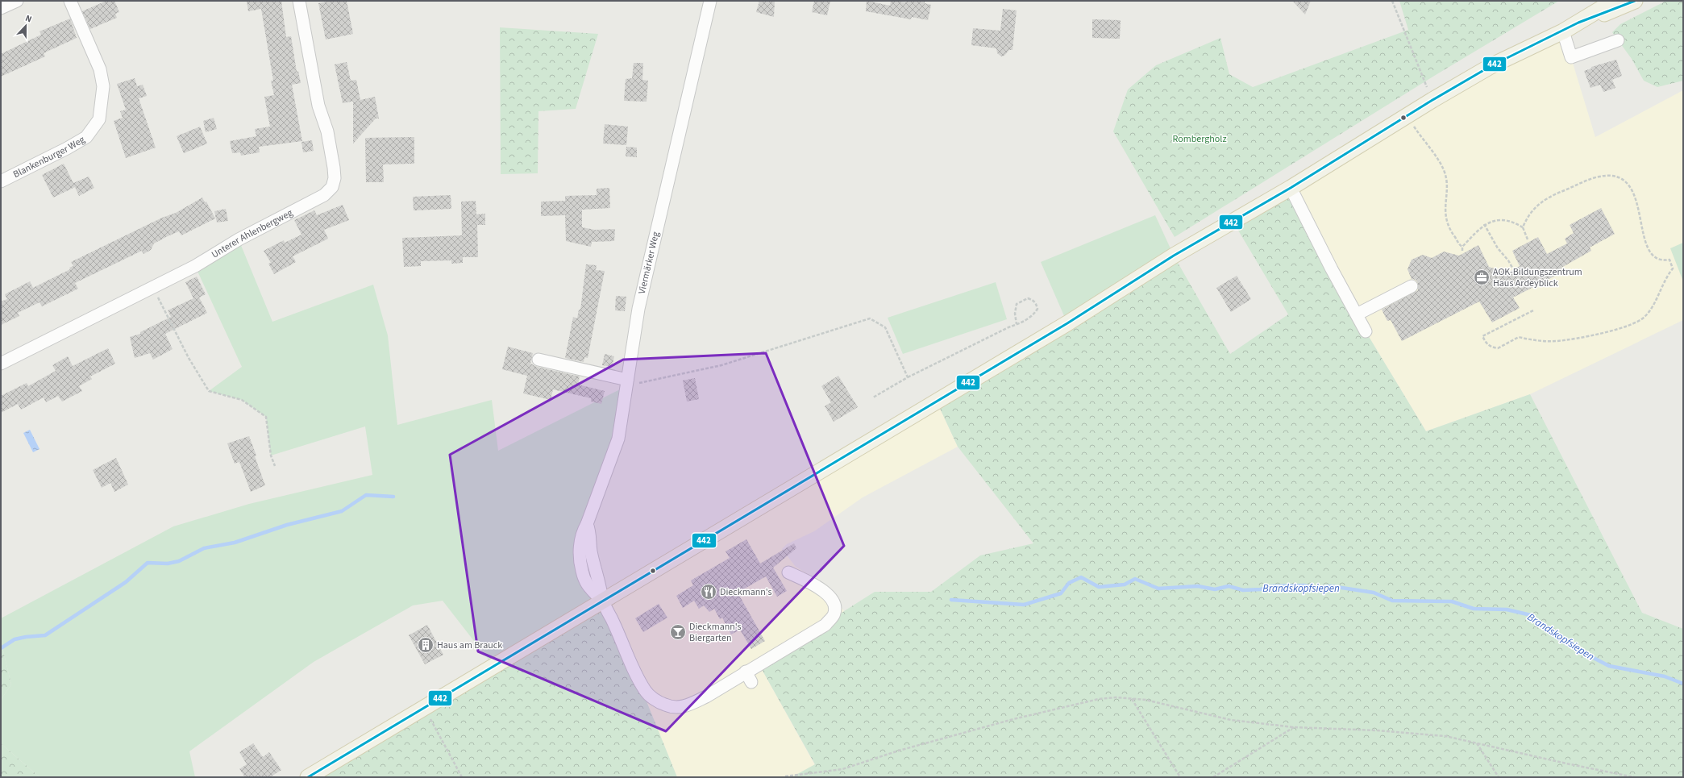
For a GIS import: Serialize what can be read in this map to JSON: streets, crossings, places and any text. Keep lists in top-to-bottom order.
{
  "streets": {
    "street": ["Blankenburger Weg", "Unterer Ahlenbergweg", "Viermärker Weg"]
  },
  "water": ["Brandskopfsiepen"],
  "parks": ["Rombergholz"],
  "places": {
    "office": ["AOK-Bildungszentrum Haus Ardeyblick"],
    "restaurant": ["Dieckmann's"],
    "bar": ["Dieckmann's Biergarten"],
    "building": ["Haus am Brauck"]
  },
  "lines": ["transit line 442"],
  "north": "top"
}
